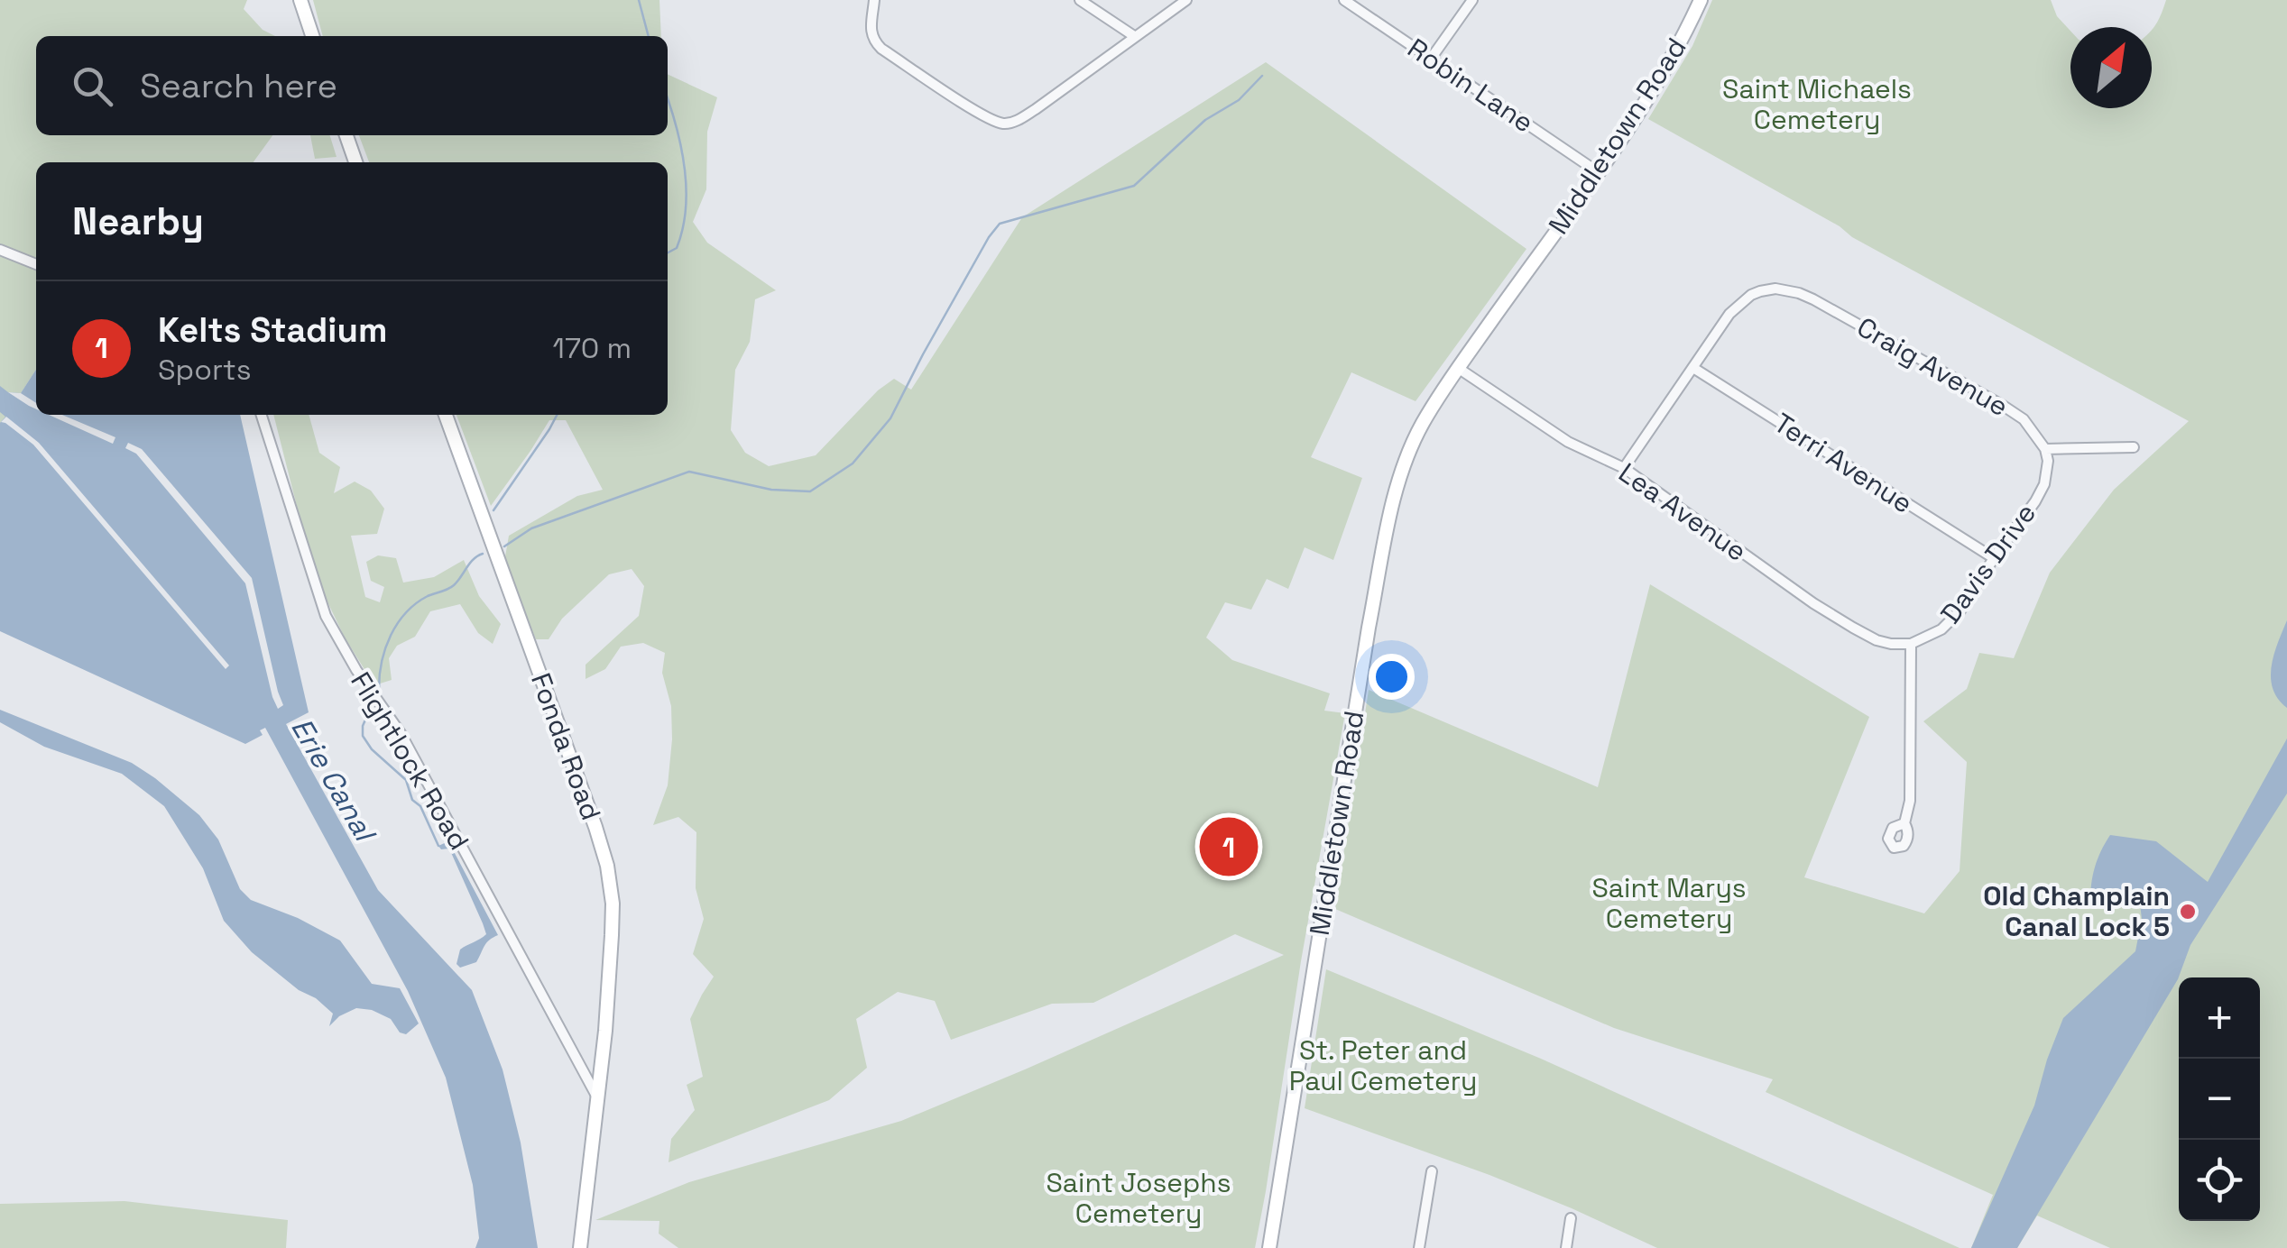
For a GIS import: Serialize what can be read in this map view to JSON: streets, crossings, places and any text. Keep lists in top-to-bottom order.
{
  "streets": {
    "street": [
      "Robin Lane",
      "Middletown Road",
      "Craig Avenue",
      "Terri Avenue",
      "Lea Avenue",
      "Davis Drive",
      "Fonda Road",
      "Flightlock Road"
    ]
  },
  "crossings": [
    ["Robin Lane", "Middletown Road"],
    ["Middletown Road", "Lea Avenue"],
    ["Craig Avenue", "Terri Avenue"],
    ["Craig Avenue", "Davis Drive"],
    ["Terri Avenue", "Davis Drive"],
    ["Lea Avenue", "Davis Drive"],
    ["Fonda Road", "Flightlock Road"]
  ],
  "water": ["Erie Canal"],
  "parks": [
    "Saint Michaels Cemetery",
    "Saint Marys Cemetery",
    "St. Peter and Paul Cemetery",
    "Saint Josephs Cemetery"
  ],
  "places": ["Old Champlain Canal Lock 5"],
  "north": "top right",
  "page": {
    "search": "Search here",
    "heading": "Nearby",
    "list": [
      {
        "mark": "1",
        "name": "Kelts Stadium",
        "note": "Sports",
        "value": "170 m"
      }
    ],
    "pins": "1",
    "map_buttons": ["+", "−"]
  }
}
